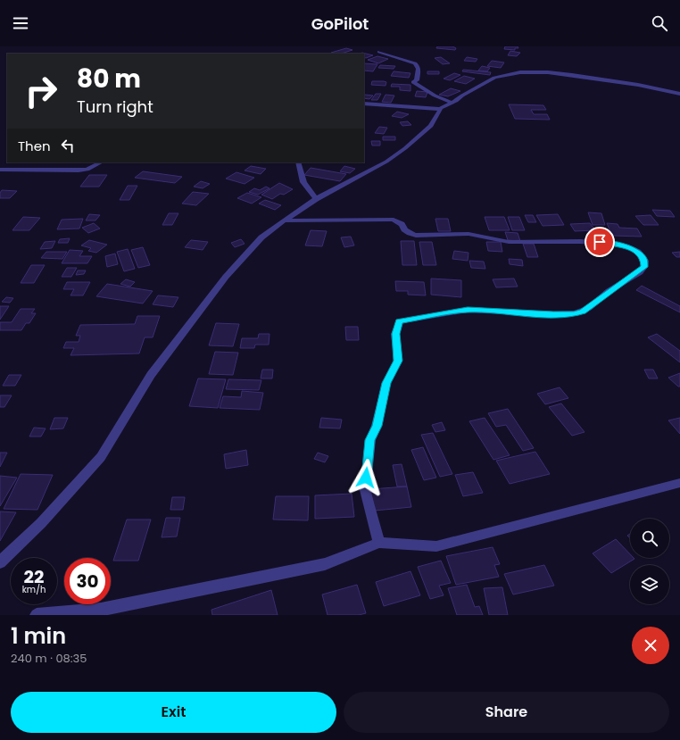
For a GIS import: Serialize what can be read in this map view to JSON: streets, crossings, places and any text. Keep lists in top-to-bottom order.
{
  "page": {
    "header": "GoPilot",
    "turn": ["80 m", "Turn right"],
    "then": "Then",
    "speed": "22 km/h",
    "limit": "30",
    "heading": ["1 min", "240 m · 08:35"],
    "buttons": ["Exit", "Share"]
  }
}
